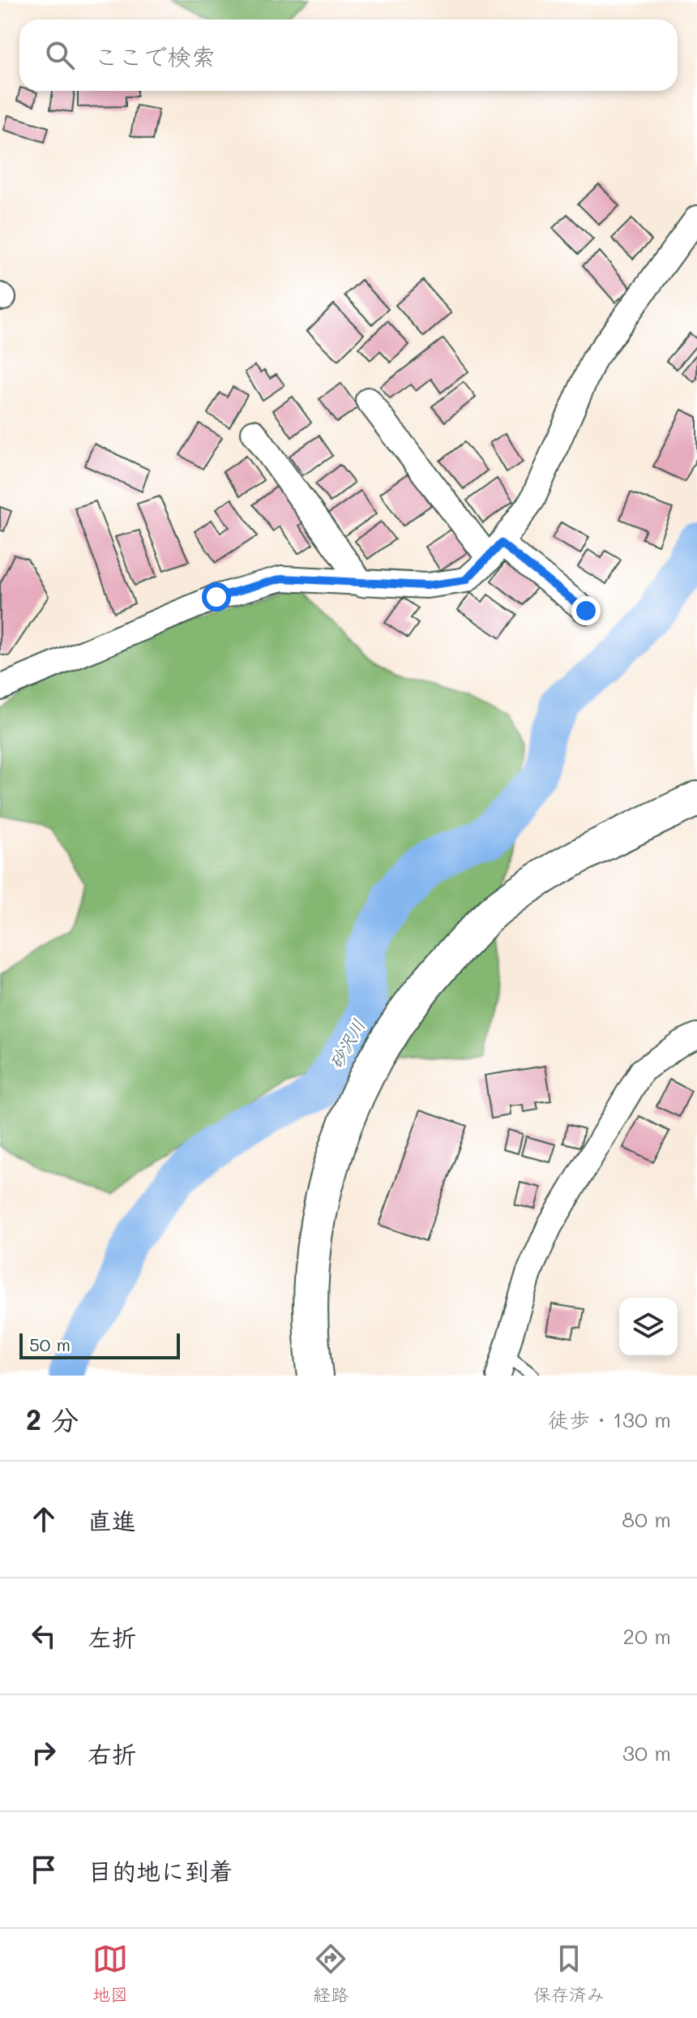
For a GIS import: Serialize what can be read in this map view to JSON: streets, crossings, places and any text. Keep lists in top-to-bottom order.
{
  "water": ["砂沢川"],
  "scale_bar": "50 m",
  "page": {
    "search": "ここで検索",
    "scale": "50 m",
    "heading": ["2 分", "徒歩 · 130 m"],
    "list": [
      ["直進", "80 m"],
      ["左折", "20 m"],
      ["右折", "30 m"],
      "目的地に到着"
    ],
    "nav": ["地図", "経路", "保存済み"]
  }
}
